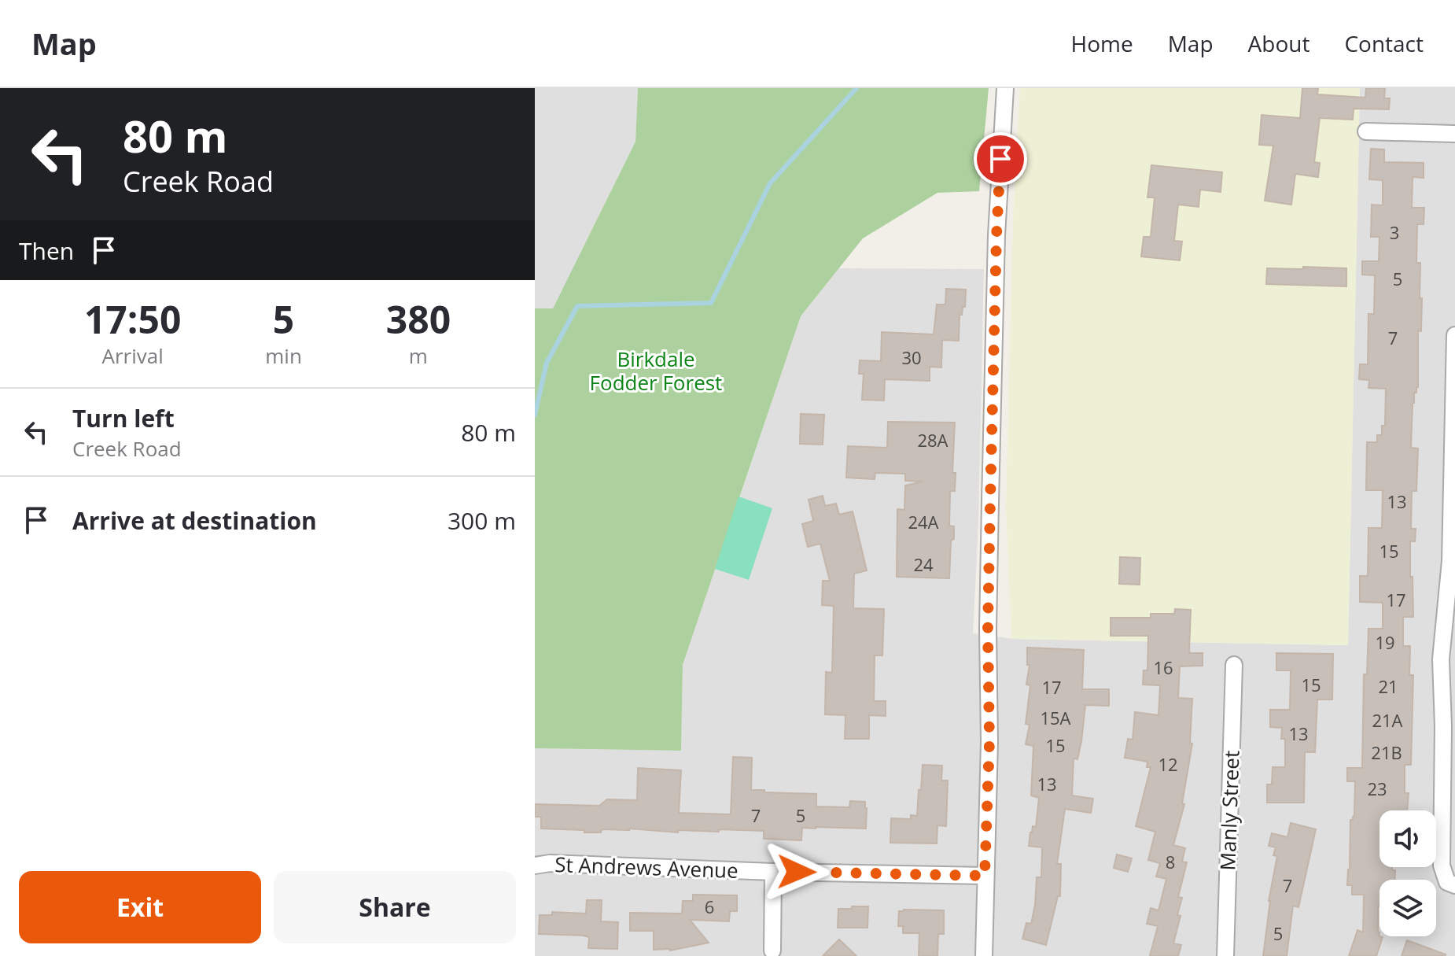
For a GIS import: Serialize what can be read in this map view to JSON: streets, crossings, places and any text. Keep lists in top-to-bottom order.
{
  "streets": {
    "street": ["Manly Street", "St Andrews Avenue"]
  },
  "parks": ["Birkdale Fodder Forest"],
  "house_numbers": [
    "3",
    "5",
    "7",
    "30",
    "28A",
    "13",
    "24A",
    "15",
    "24",
    "17",
    "19",
    "16",
    "15",
    "21",
    "17",
    "15A",
    "21A",
    "13",
    "15",
    "21B",
    "12",
    "13",
    "23",
    "7",
    "5",
    "8",
    "7",
    "6",
    "5"
  ],
  "page": {
    "header": "Map",
    "nav": [
      "Home",
      "Map",
      "About",
      "Contact"
    ],
    "turn": ["80 m", "Creek Road"],
    "then": "Then",
    "eta": [
      "17:50",
      "Arrival",
      "5",
      "min",
      "380",
      "m"
    ],
    "list": [
      {
        "name": "Turn left",
        "note": "Creek Road",
        "value": "80 m"
      },
      {
        "name": "Arrive at destination",
        "value": "300 m"
      }
    ],
    "buttons": ["Exit", "Share"]
  }
}
